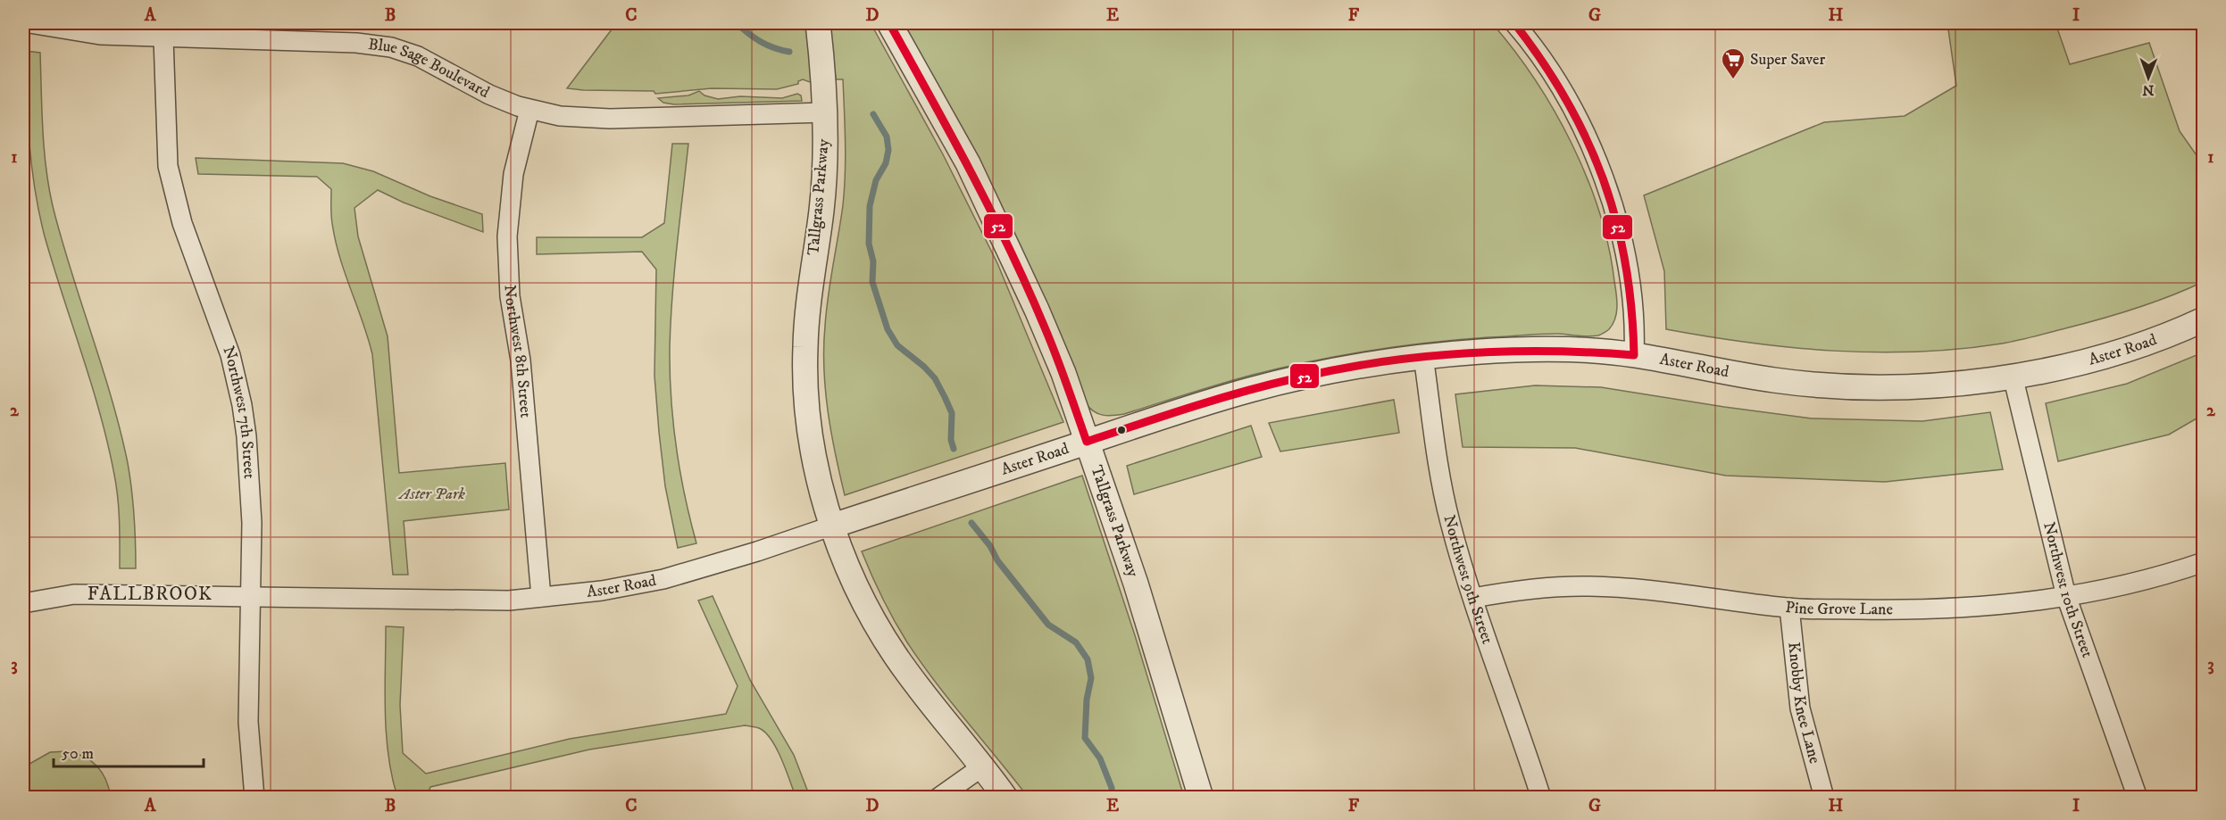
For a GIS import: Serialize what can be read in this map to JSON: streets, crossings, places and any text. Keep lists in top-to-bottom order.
{
  "streets": {
    "street": [
      "Blue Sage Boulevard",
      "Tallgrass Parkway",
      "Aster Road",
      "Northwest 8th Street",
      "Northwest 7th Street",
      "Northwest 9th Street",
      "Northwest 10th Street",
      "Pine Grove Lane",
      "Knobby Knee Lane"
    ]
  },
  "crossings": [
    ["Blue Sage Boulevard", "Tallgrass Parkway"],
    ["Blue Sage Boulevard", "Northwest 8th Street"],
    ["Blue Sage Boulevard", "Northwest 7th Street"],
    ["Tallgrass Parkway", "Aster Road"],
    ["Aster Road", "Northwest 8th Street"],
    ["Aster Road", "Northwest 7th Street"],
    ["Aster Road", "Northwest 9th Street"],
    ["Aster Road", "Northwest 10th Street"],
    ["Northwest 9th Street", "Pine Grove Lane"],
    ["Northwest 10th Street", "Pine Grove Lane"],
    ["Pine Grove Lane", "Knobby Knee Lane"]
  ],
  "districts": ["FALLBROOK"],
  "parks": ["Aster Park"],
  "places": {
    "supermarket": ["Super Saver"]
  },
  "lines": ["transit line 52"],
  "scale_bar": "50 m",
  "north": "bottom",
  "grid": {
    "columns": [
      "A",
      "B",
      "C",
      "D",
      "E",
      "F",
      "G",
      "H",
      "I"
    ],
    "rows": ["1", "2", "3"]
  }
}
